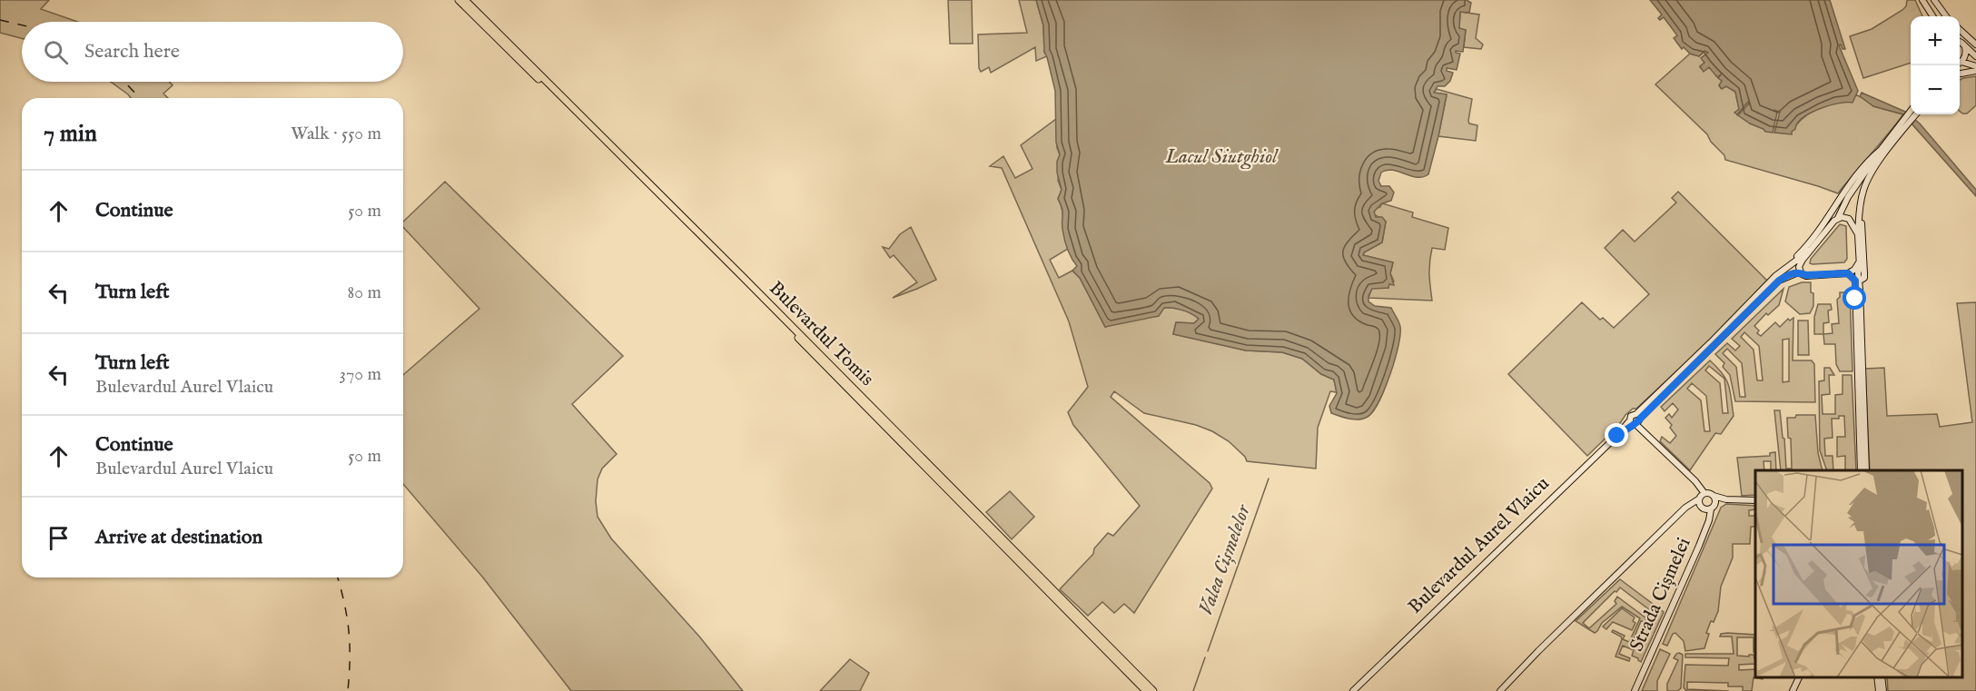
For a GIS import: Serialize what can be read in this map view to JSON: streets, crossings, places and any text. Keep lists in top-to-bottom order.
{
  "streets": {
    "main road": ["Bulevardul Tomis", "Bulevardul Aurel Vlaicu", "Strada Cișmelei"]
  },
  "water": ["Lacul Siutghiol", "Valea Cișmelelor"],
  "page": {
    "map_buttons": ["+", "−"],
    "search": "Search here",
    "heading": ["7 min", "Walk · 550 m"],
    "list": [
      ["Continue", "50 m"],
      ["Turn left", "80 m"],
      ["Turn left", "Bulevardul Aurel Vlaicu", "370 m"],
      ["Continue", "Bulevardul Aurel Vlaicu", "50 m"],
      "Arrive at destination"
    ]
  }
}
